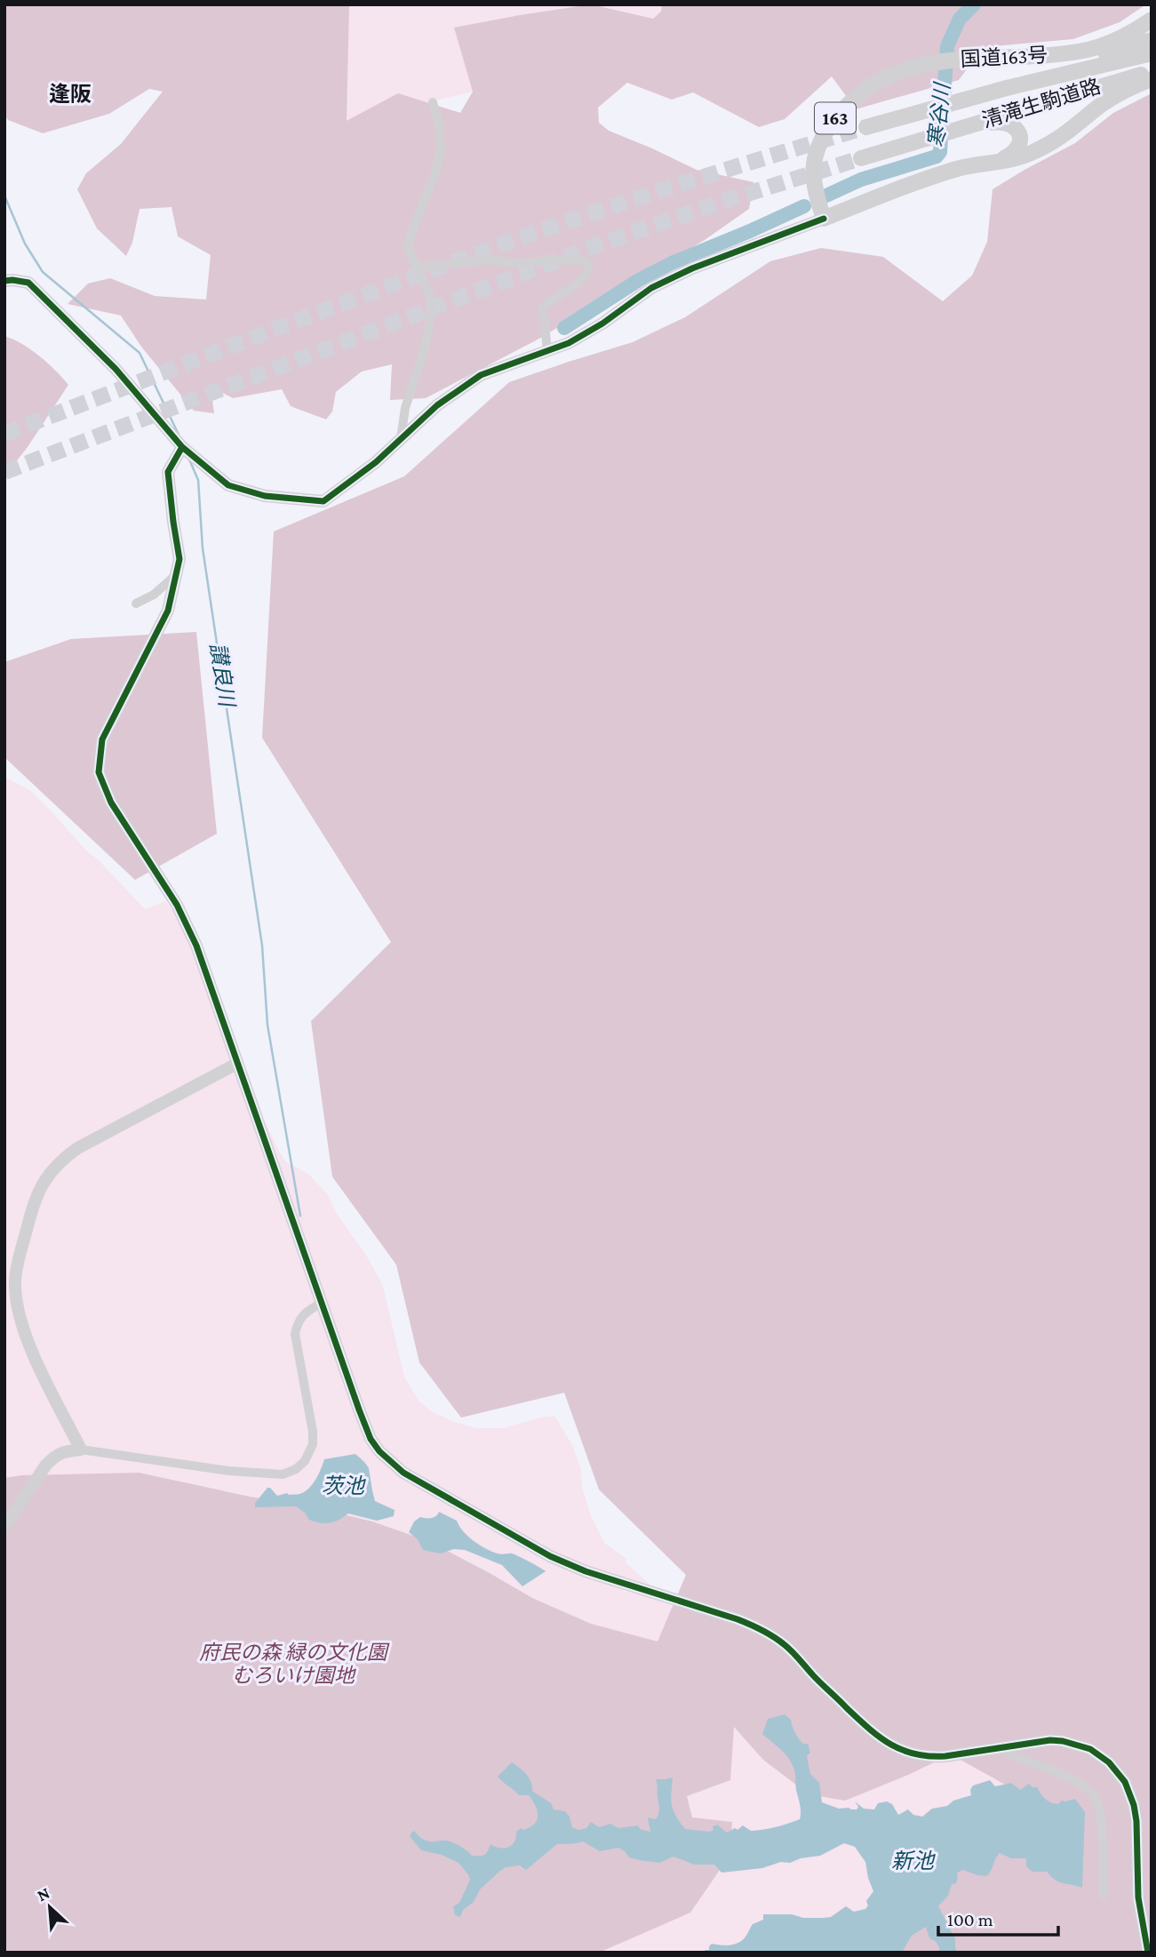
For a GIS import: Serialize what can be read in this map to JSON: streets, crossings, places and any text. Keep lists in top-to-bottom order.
{
  "streets": {
    "highway": ["国道163号", "清滝生駒道路", "163"]
  },
  "crossings": [
    ["国道163号", "163"],
    ["清滝生駒道路", "163"]
  ],
  "districts": ["逢阪"],
  "water": [
    "寒谷川",
    "讃良川",
    "茨池",
    "新池"
  ],
  "parks": ["府民の森 緑の文化園 むろいけ園地"],
  "scale_bar": "100 m",
  "north": "top left"
}
